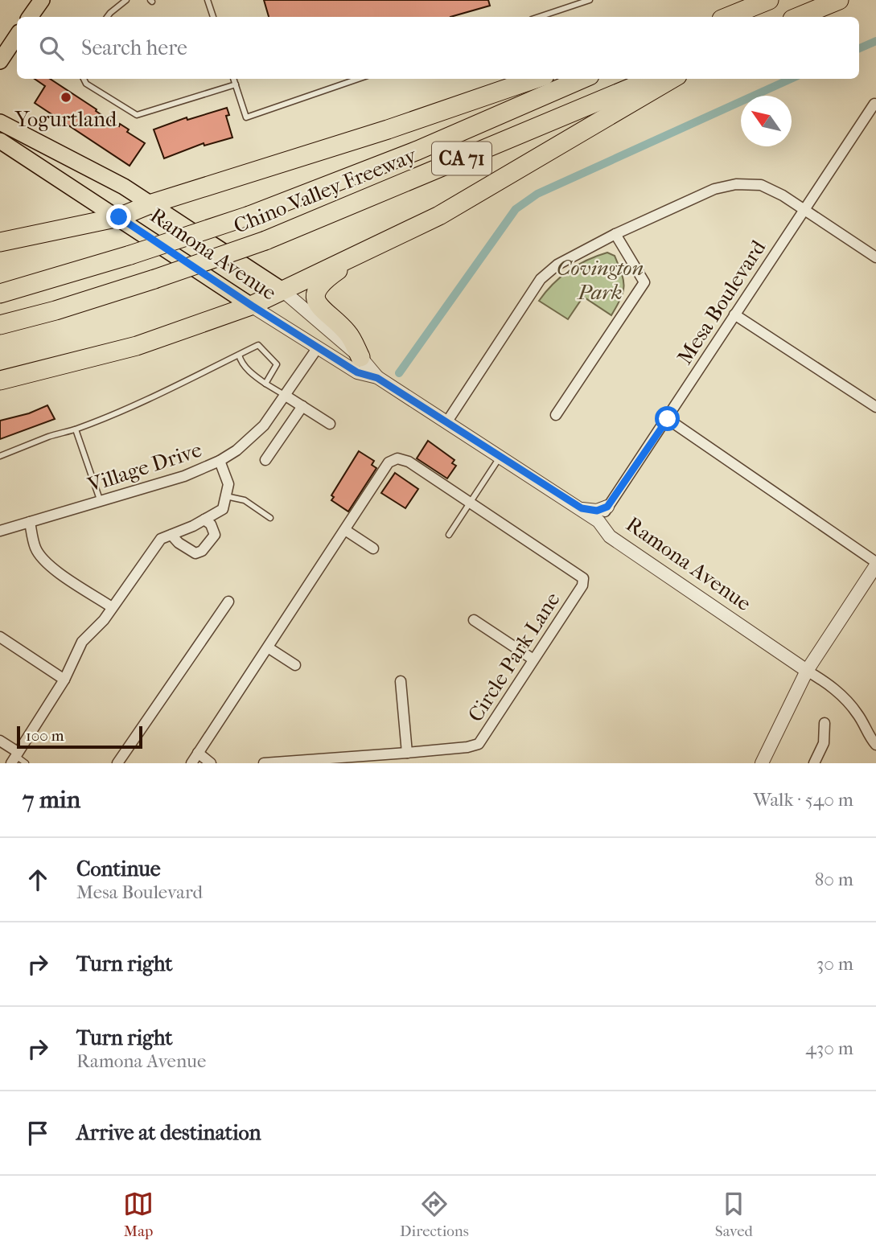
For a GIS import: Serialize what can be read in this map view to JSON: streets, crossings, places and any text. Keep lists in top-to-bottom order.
{
  "streets": {
    "highway": ["CA 71", "Chino Valley Freeway"],
    "main road": ["Ramona Avenue"],
    "street": ["Mesa Boulevard", "Village Drive", "Circle Park Lane"]
  },
  "crossings": [
    ["Ramona Avenue", "Mesa Boulevard"],
    ["Ramona Avenue", "Village Drive"]
  ],
  "parks": ["Covington Park"],
  "places": ["Yogurtland"],
  "scale_bar": "100 m",
  "north": "top left",
  "page": {
    "search": "Search here",
    "scale": "100 m",
    "heading": ["7 min", "Walk · 540 m"],
    "list": [
      ["Continue", "Mesa Boulevard", "80 m"],
      ["Turn right", "30 m"],
      ["Turn right", "Ramona Avenue", "430 m"],
      "Arrive at destination"
    ],
    "nav": ["Map", "Directions", "Saved"]
  }
}
